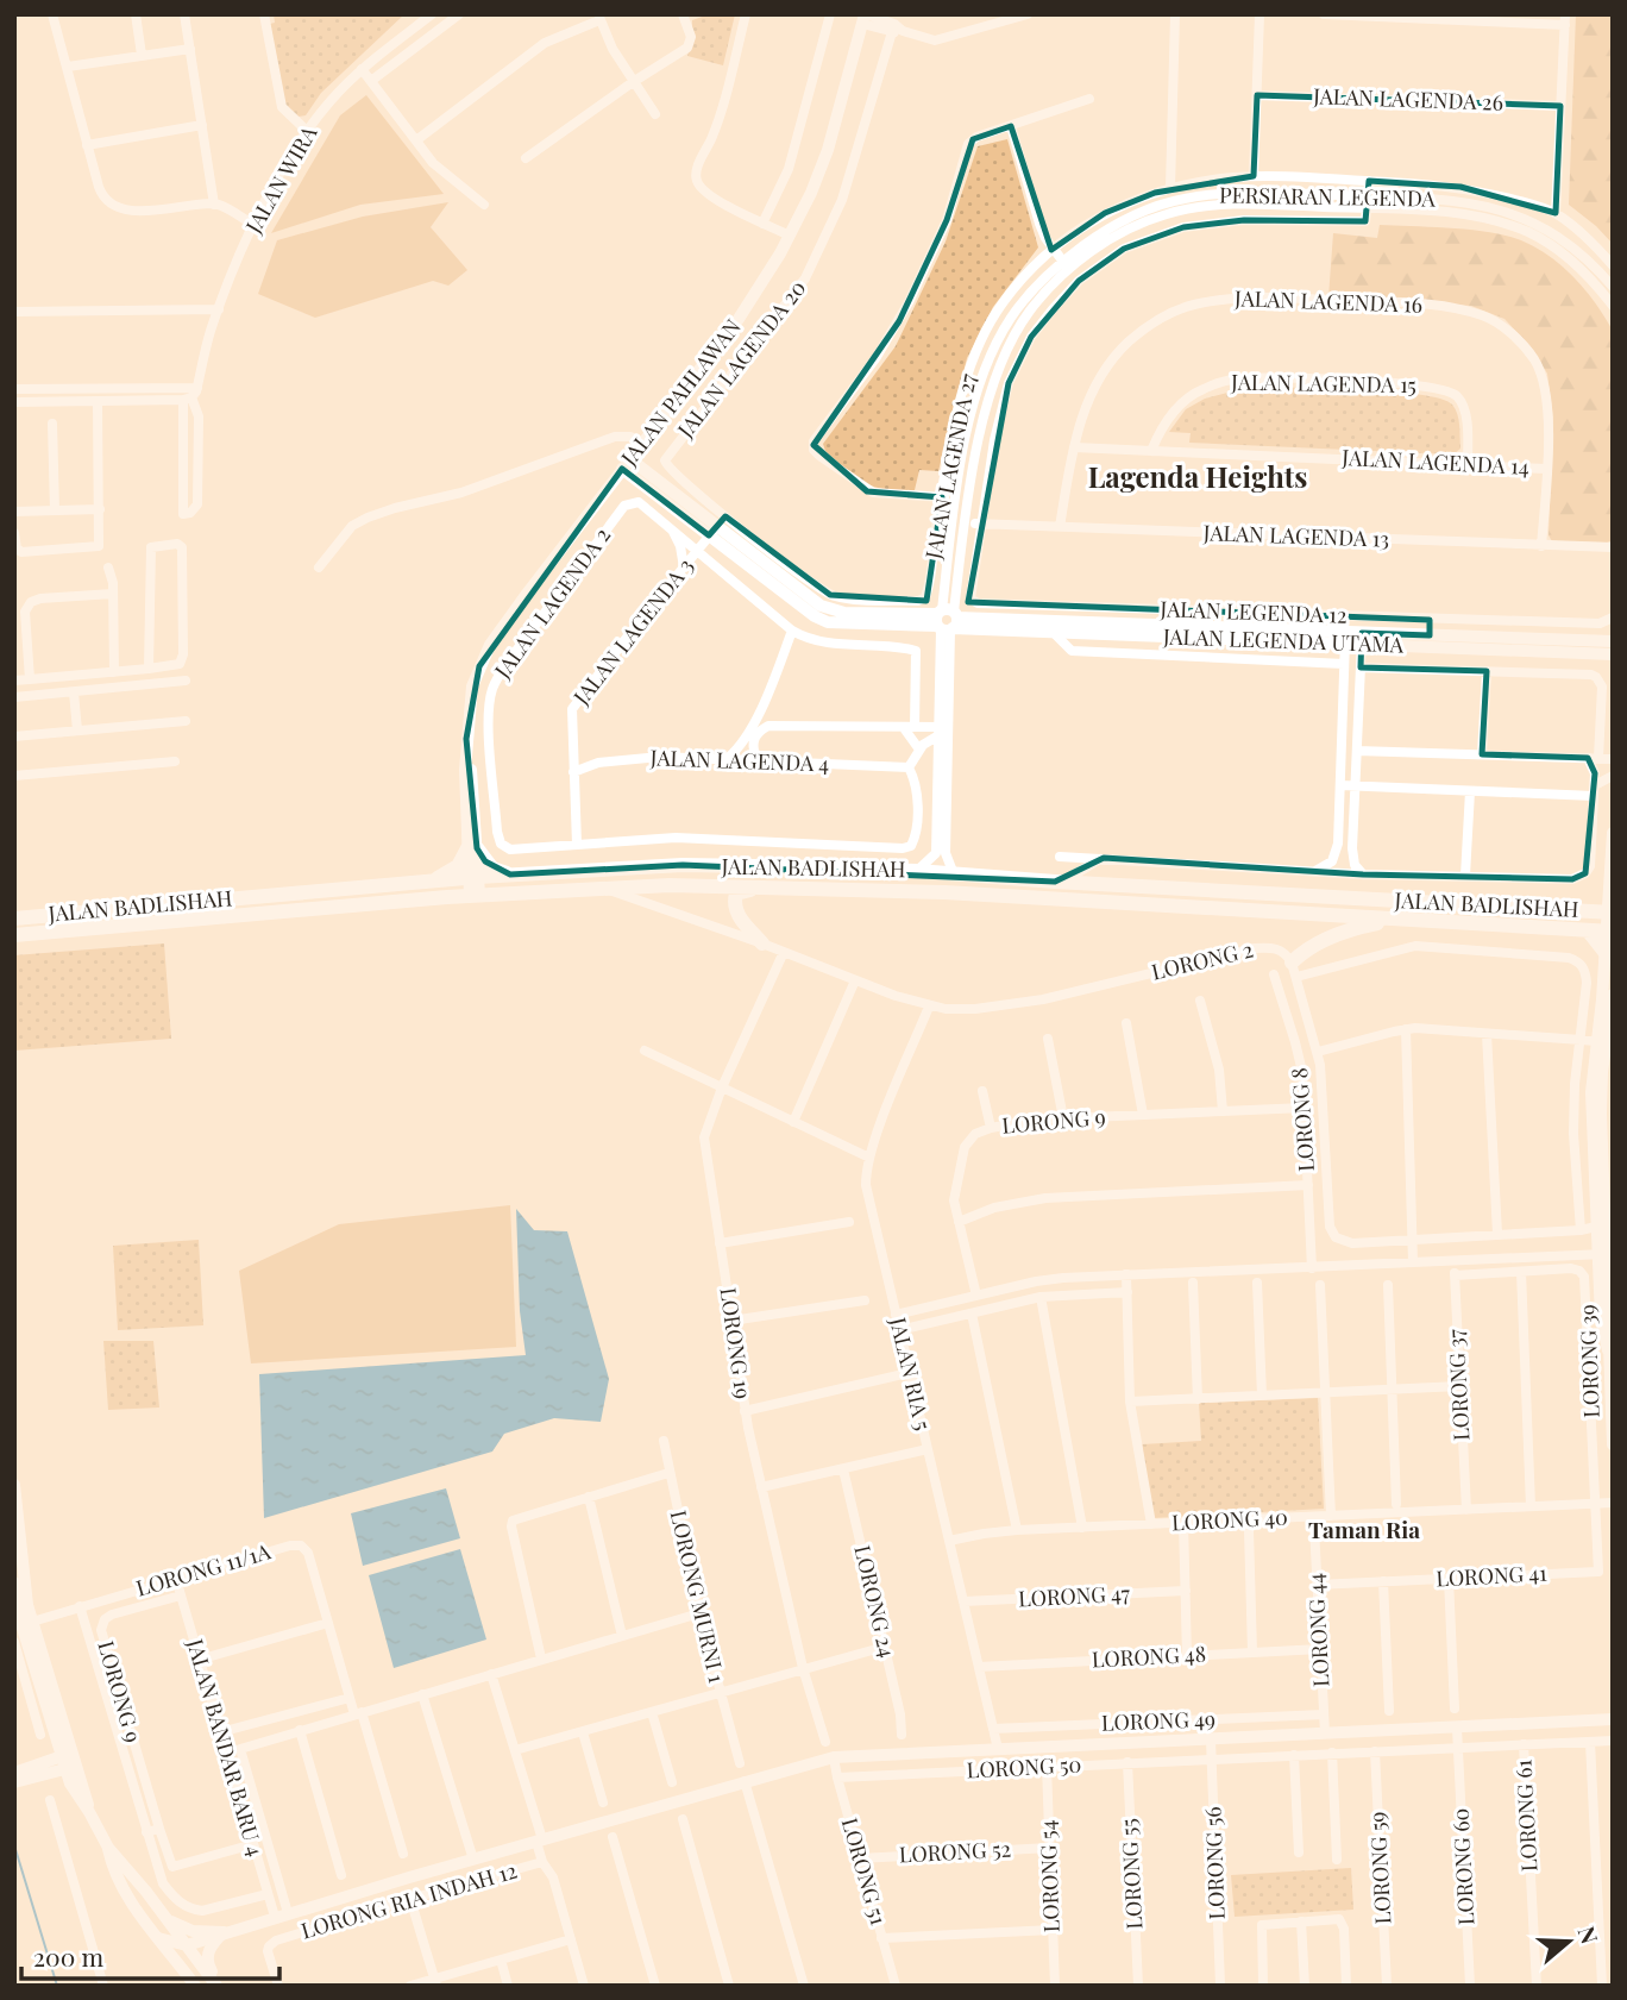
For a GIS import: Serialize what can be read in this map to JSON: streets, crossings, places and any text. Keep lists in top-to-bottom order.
{
  "streets": {
    "main road": ["JALAN BADLISHAH"],
    "street": [
      "JALAN LAGENDA 26",
      "JALAN WIRA",
      "PERSIARAN LEGENDA",
      "JALAN LAGENDA 16",
      "JALAN LAGENDA 20",
      "JALAN LAGENDA 15",
      "JALAN PAHLAWAN",
      "JALAN LAGENDA 14",
      "JALAN LAGENDA 27",
      "JALAN LAGENDA 13",
      "JALAN LAGENDA 2",
      "JALAN LEGENDA 12",
      "JALAN LAGENDA 3",
      "JALAN LEGENDA UTAMA",
      "JALAN LAGENDA 4",
      "LORONG 2",
      "LORONG 8",
      "LORONG 9",
      "LORONG 19",
      "LORONG 39",
      "JALAN RIA 5",
      "LORONG 37",
      "LORONG 40",
      "LORONG 11/1A",
      "LORONG 41",
      "LORONG MURNI 1",
      "LORONG 47",
      "LORONG 24",
      "LORONG 44",
      "LORONG 48",
      "LORONG 49",
      "JALAN BANDAR BARU 4",
      "LORONG 50",
      "LORONG 61",
      "LORONG 52",
      "LORONG 56",
      "LORONG 60",
      "LORONG 59",
      "LORONG 51",
      "LORONG 55",
      "LORONG 54",
      "LORONG RIA INDAH 12"
    ]
  },
  "crossings": [
    ["PERSIARAN LEGENDA", "JALAN LAGENDA 13"],
    ["PERSIARAN LEGENDA", "JALAN LEGENDA UTAMA"],
    ["JALAN LAGENDA 16", "JALAN LAGENDA 14"],
    ["JALAN LAGENDA 16", "JALAN LAGENDA 13"],
    ["JALAN LAGENDA 20", "JALAN LAGENDA 27"],
    ["JALAN LAGENDA 20", "JALAN LAGENDA 3"],
    ["JALAN LAGENDA 15", "JALAN LAGENDA 14"],
    ["JALAN PAHLAWAN", "JALAN BADLISHAH"],
    ["JALAN LAGENDA 27", "JALAN LAGENDA 3"],
    ["JALAN LAGENDA 13", "JALAN LEGENDA 12"],
    ["JALAN LAGENDA 2", "JALAN LAGENDA 3"],
    ["JALAN LAGENDA 3", "JALAN LAGENDA 4"],
    ["JALAN BADLISHAH", "LORONG 2"],
    ["LORONG 2", "LORONG 19"],
    ["LORONG 2", "JALAN RIA 5"],
    ["LORONG 8", "LORONG 9"],
    ["LORONG 9", "JALAN BANDAR BARU 4"],
    ["LORONG 39", "LORONG 40"],
    ["LORONG 39", "LORONG 41"],
    ["JALAN RIA 5", "LORONG 40"],
    ["JALAN RIA 5", "LORONG 47"],
    ["JALAN RIA 5", "LORONG 48"],
    ["JALAN RIA 5", "LORONG 49"],
    ["LORONG 37", "LORONG 40"],
    ["LORONG 40", "LORONG 41"],
    ["LORONG 11/1A", "JALAN BANDAR BARU 4"],
    ["LORONG 41", "LORONG 44"],
    ["LORONG 44", "LORONG 48"],
    ["LORONG 44", "LORONG 49"],
    ["LORONG 50", "LORONG 61"],
    ["LORONG 50", "LORONG 56"],
    ["LORONG 50", "LORONG 60"],
    ["LORONG 50", "LORONG 59"],
    ["LORONG 50", "LORONG 51"],
    ["LORONG 50", "LORONG 55"],
    ["LORONG 50", "LORONG 54"],
    ["LORONG 52", "LORONG 51"],
    ["LORONG 52", "LORONG 54"]
  ],
  "districts": ["Lagenda Heights", "Taman Ria"],
  "scale_bar": "200 m",
  "north": "right"
}
